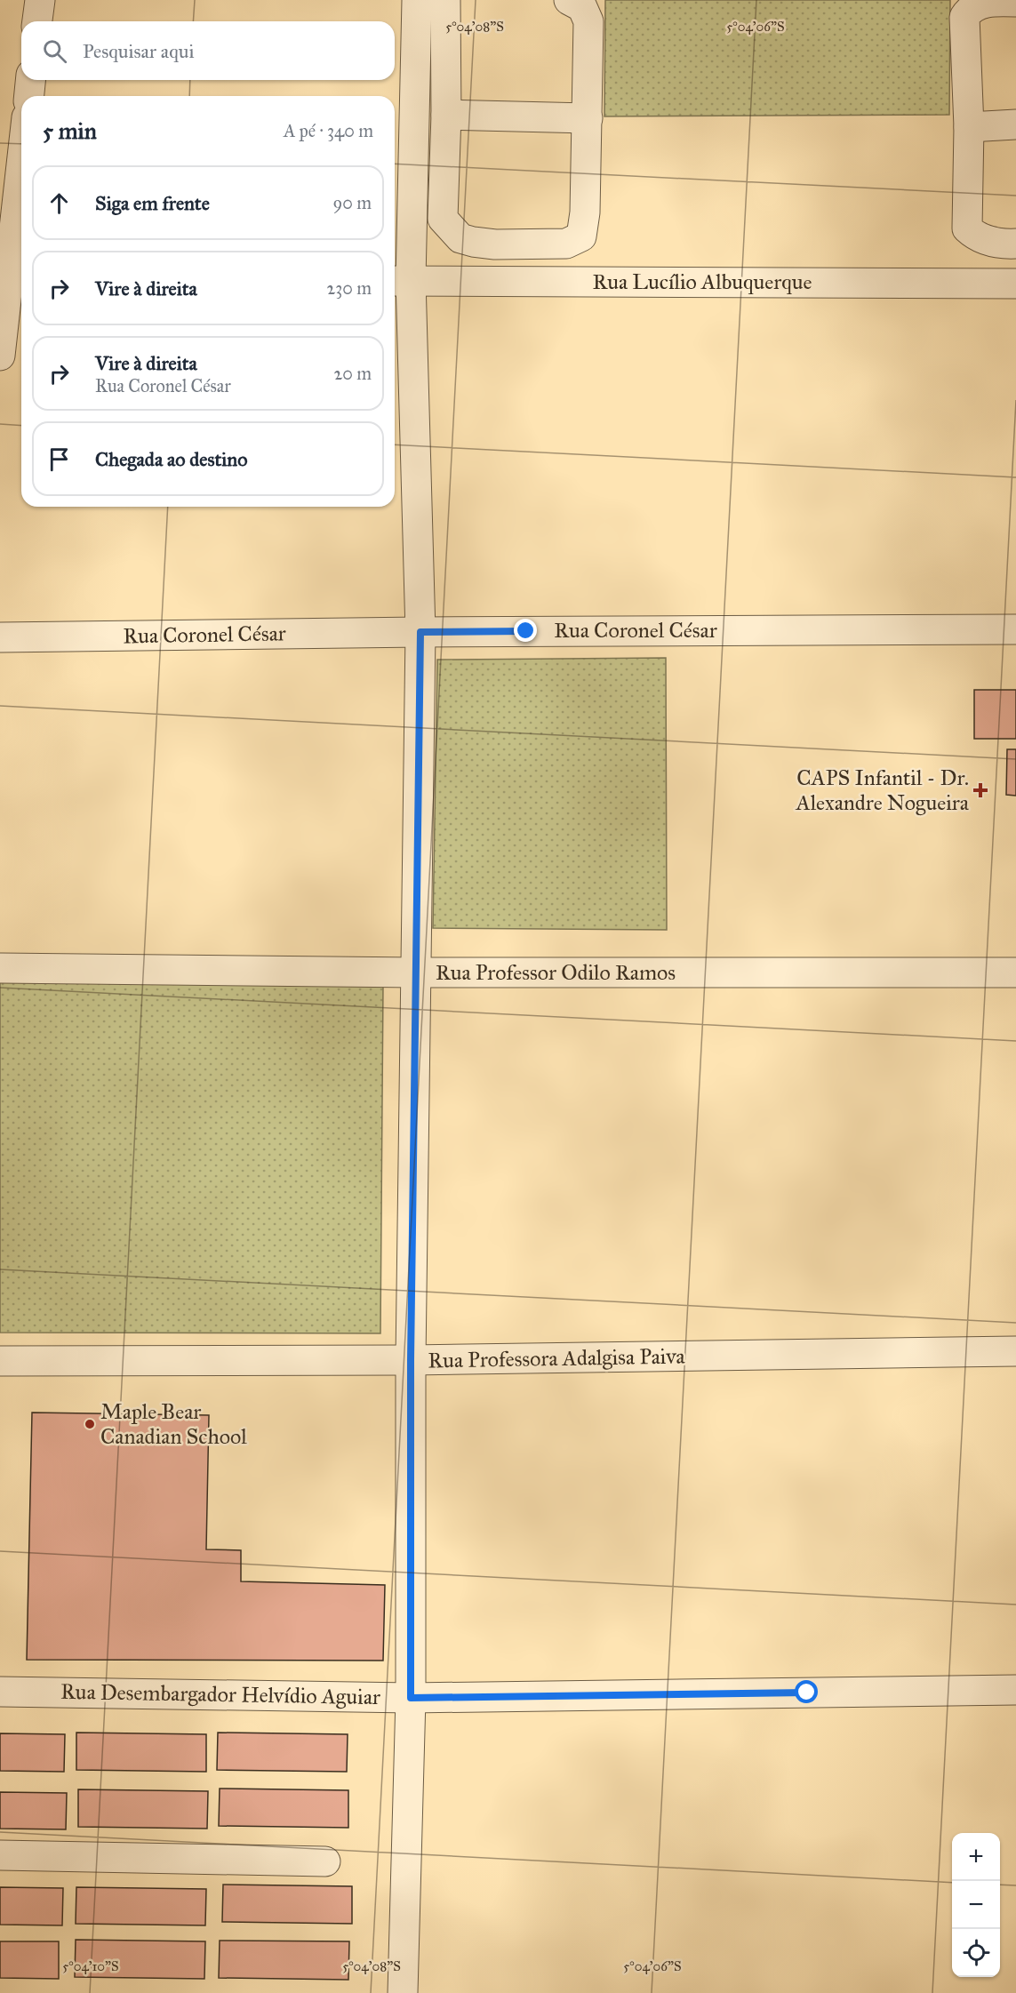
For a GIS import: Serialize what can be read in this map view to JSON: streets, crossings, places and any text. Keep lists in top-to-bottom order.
{
  "streets": {
    "street": [
      "Rua Lucílio Albuquerque",
      "Rua Coronel César",
      "Rua Professor Odilo Ramos",
      "Rua Professora Adalgisa Paiva",
      "Rua Desembargador Helvídio Aguiar"
    ]
  },
  "places": {
    "health": ["CAPS Infantil - Dr. Alexandre Nogueira"],
    "other": ["Maple Bear Canadian School"]
  },
  "page": {
    "search": "Pesquisar aqui",
    "heading": ["5 min", "A pé · 340 m"],
    "list": [
      ["Siga em frente", "90 m"],
      ["Vire à direita", "230 m"],
      ["Vire à direita", "Rua Coronel César", "20 m"],
      "Chegada ao destino"
    ],
    "map_buttons": ["+", "−"]
  },
  "coordinates": ["5°04'08\"S", "5°04'06\"S", "5°04'10\"S"]
}
